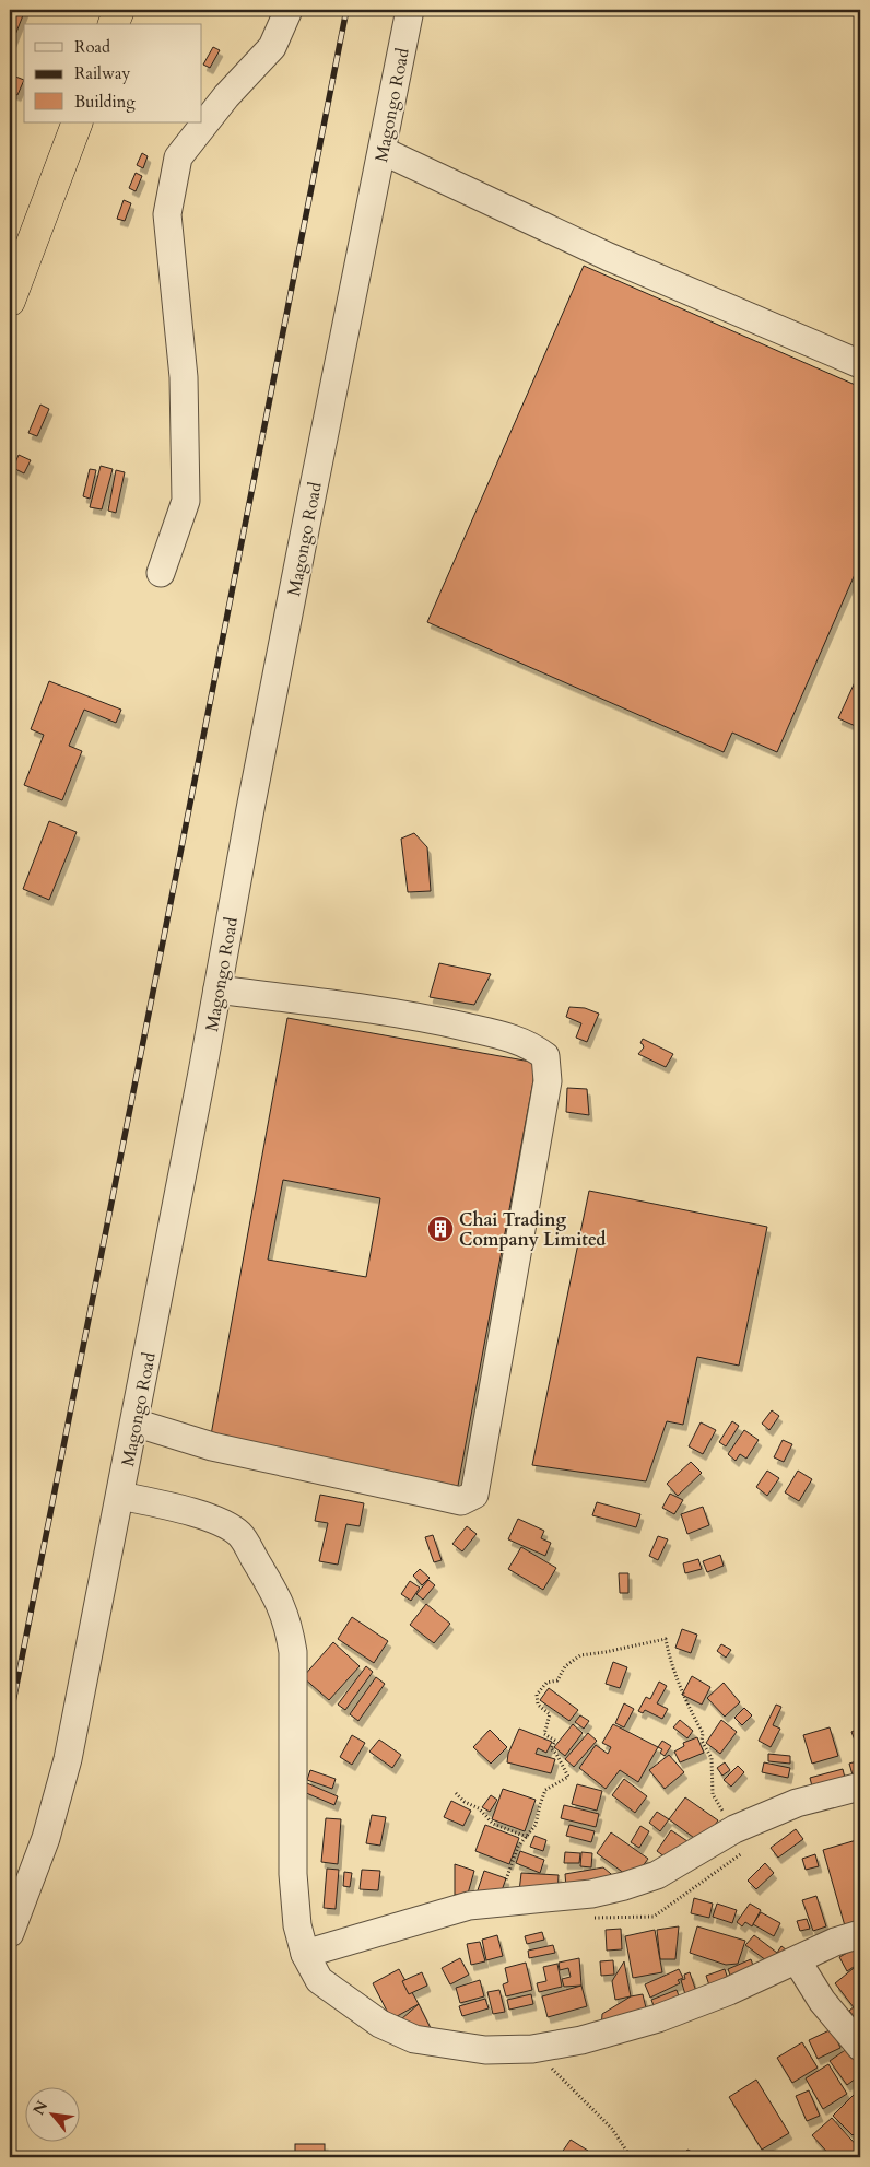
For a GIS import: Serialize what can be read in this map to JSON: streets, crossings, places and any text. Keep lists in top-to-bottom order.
{
  "streets": {
    "street": ["Magongo Road"]
  },
  "places": {
    "building": ["Chai Trading Company Limited"]
  },
  "legend": ["Road", "Railway", "Building"],
  "north": "top left"
}
